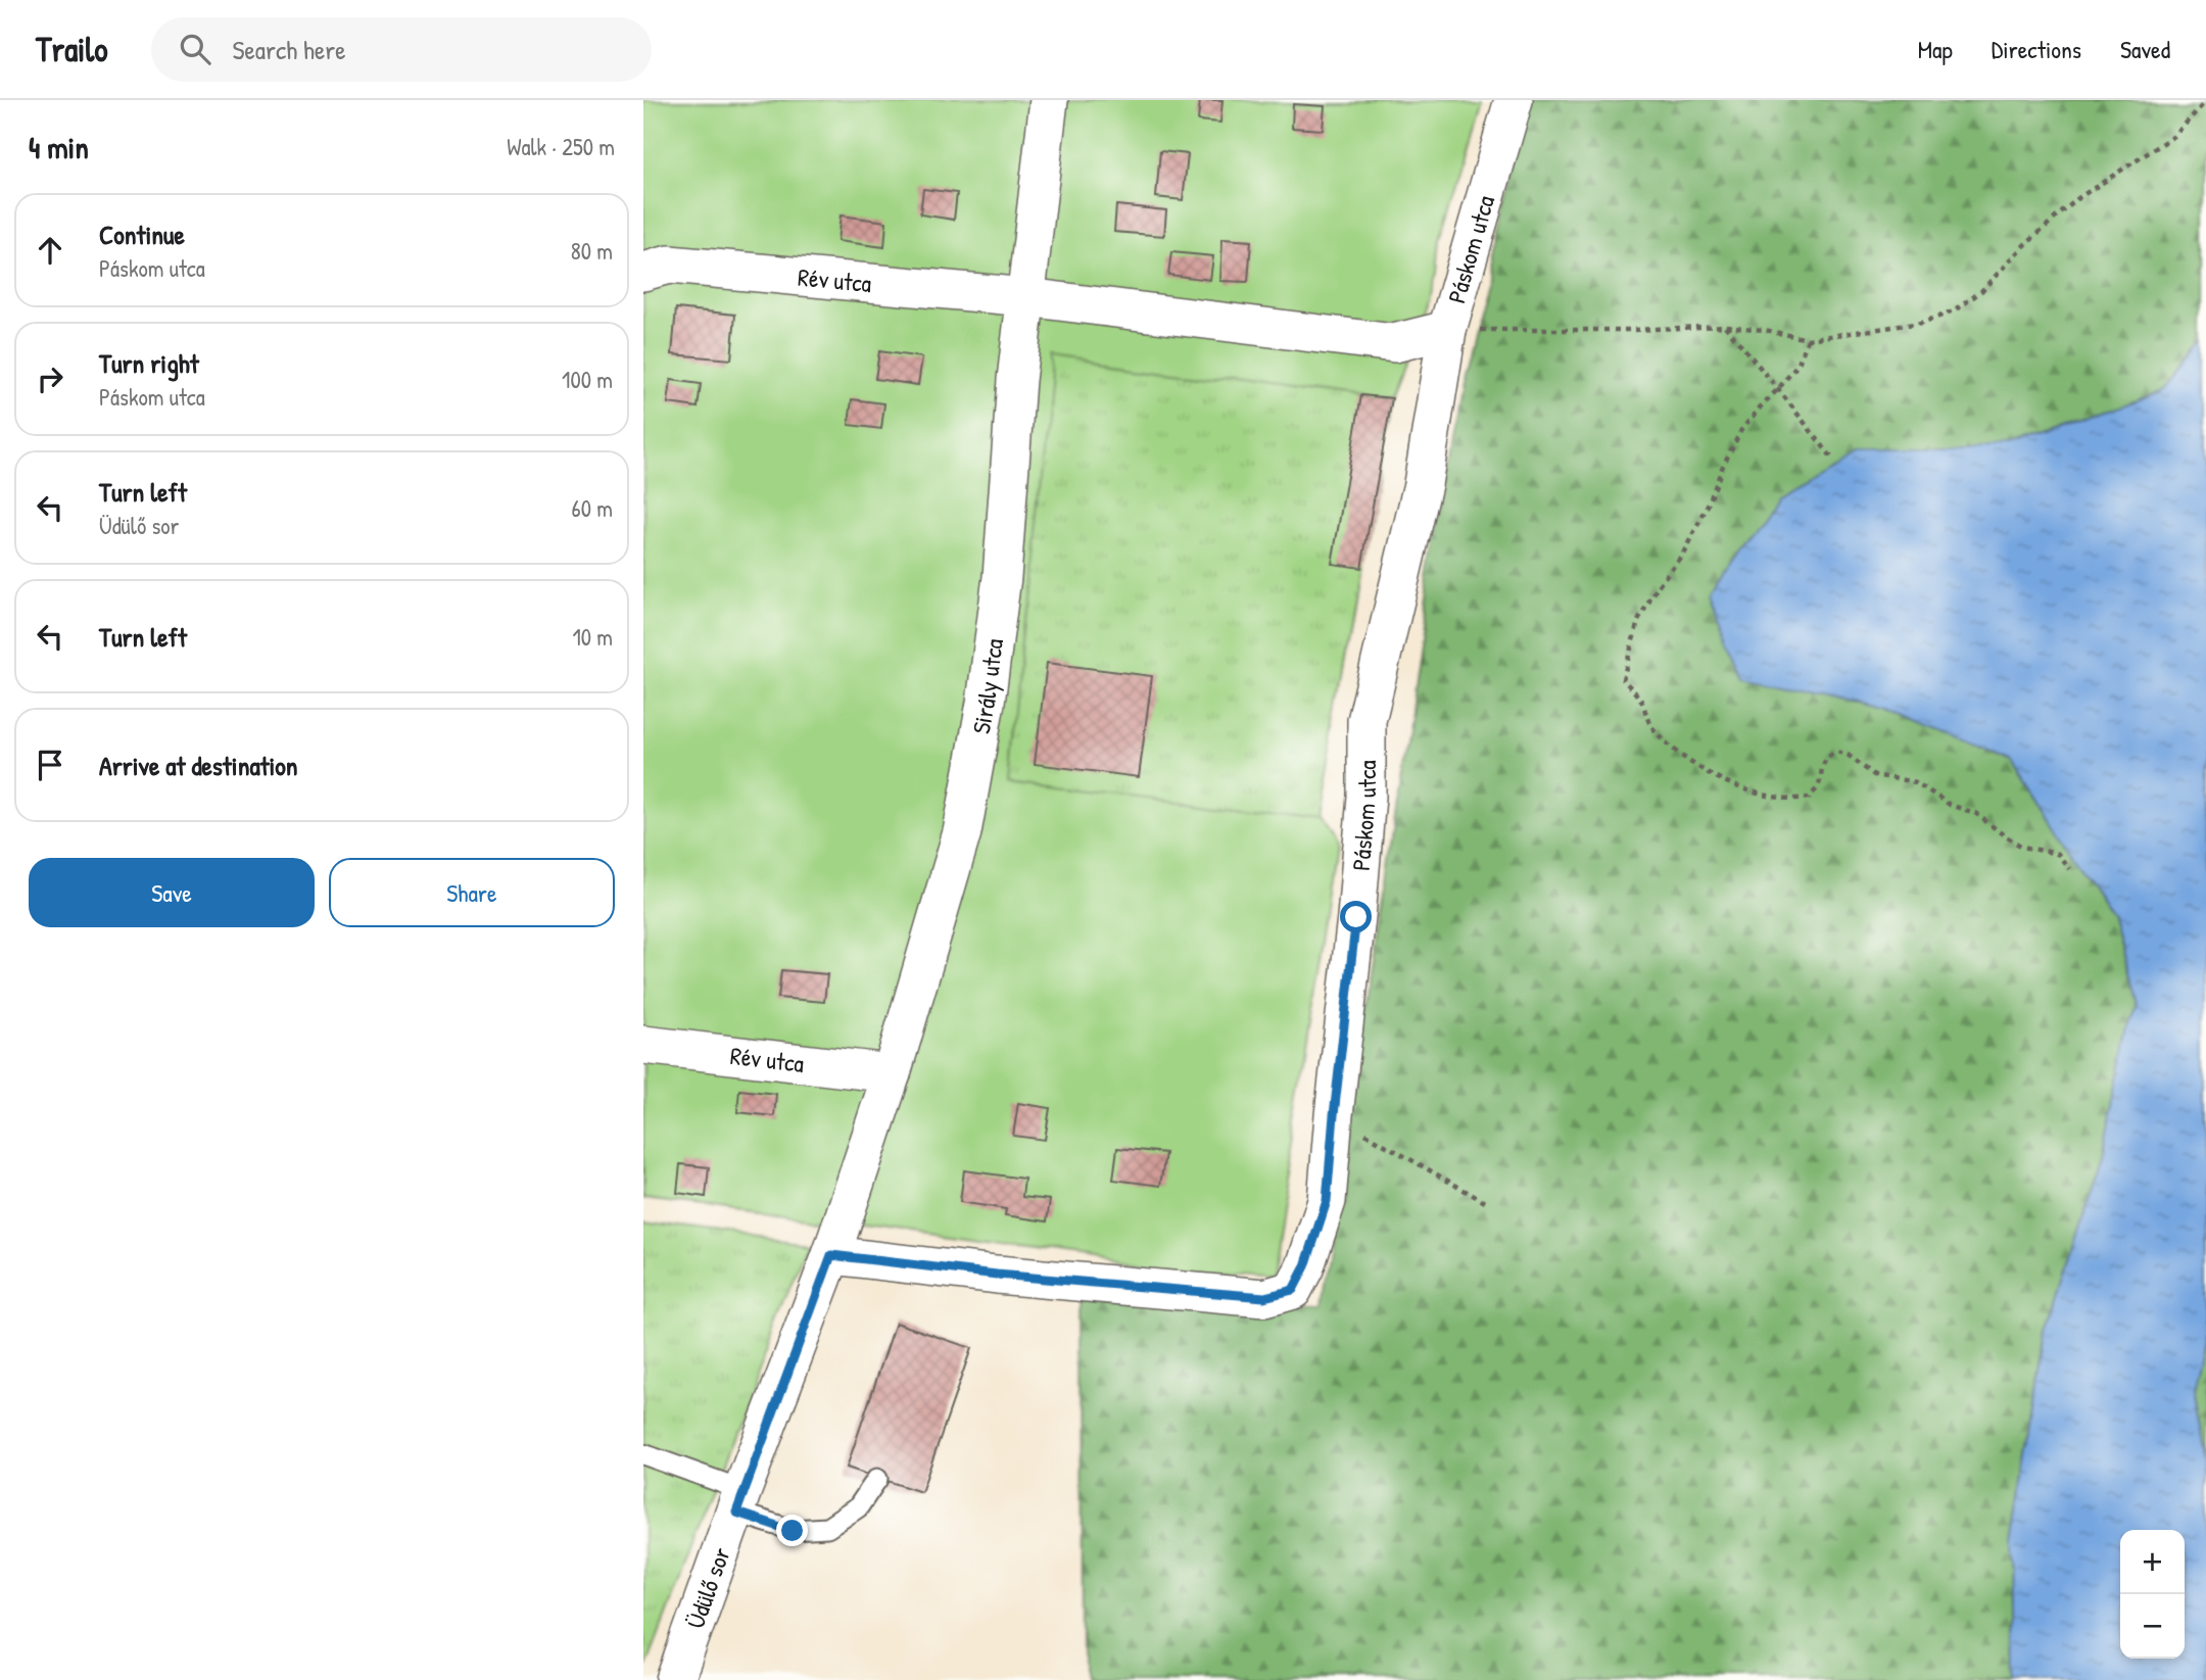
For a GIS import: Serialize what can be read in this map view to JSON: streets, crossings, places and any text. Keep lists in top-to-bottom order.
{
  "streets": {
    "street": [
      "Páskom utca",
      "Rév utca",
      "Sirály utca",
      "Üdülő sor"
    ]
  },
  "crossings": [
    ["Páskom utca", "Rév utca"],
    ["Páskom utca", "Sirály utca"],
    ["Páskom utca", "Üdülő sor"],
    ["Rév utca", "Sirály utca"],
    ["Sirály utca", "Üdülő sor"]
  ],
  "page": {
    "header": "Trailo",
    "search": "Search here",
    "nav": ["Map", "Directions", "Saved"],
    "heading": ["4 min", "Walk · 250 m"],
    "list": [
      ["Continue", "Páskom utca", "80 m"],
      ["Turn right", "Páskom utca", "100 m"],
      ["Turn left", "Üdülő sor", "60 m"],
      ["Turn left", "10 m"],
      "Arrive at destination"
    ],
    "buttons": ["Save", "Share"],
    "map_buttons": ["+", "−"]
  }
}
